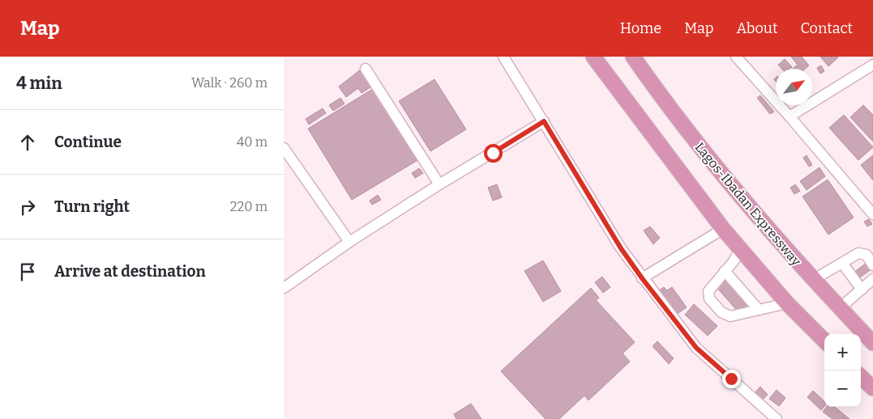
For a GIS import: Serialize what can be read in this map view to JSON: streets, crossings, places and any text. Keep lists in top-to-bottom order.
{
  "streets": {
    "highway": ["Lagos-Ibadan Expressway"]
  },
  "north": "top right",
  "page": {
    "header": "Map",
    "nav": [
      "Home",
      "Map",
      "About",
      "Contact"
    ],
    "heading": ["4 min", "Walk · 260 m"],
    "list": [
      ["Continue", "40 m"],
      ["Turn right", "220 m"],
      "Arrive at destination"
    ],
    "map_buttons": ["+", "−"]
  }
}
